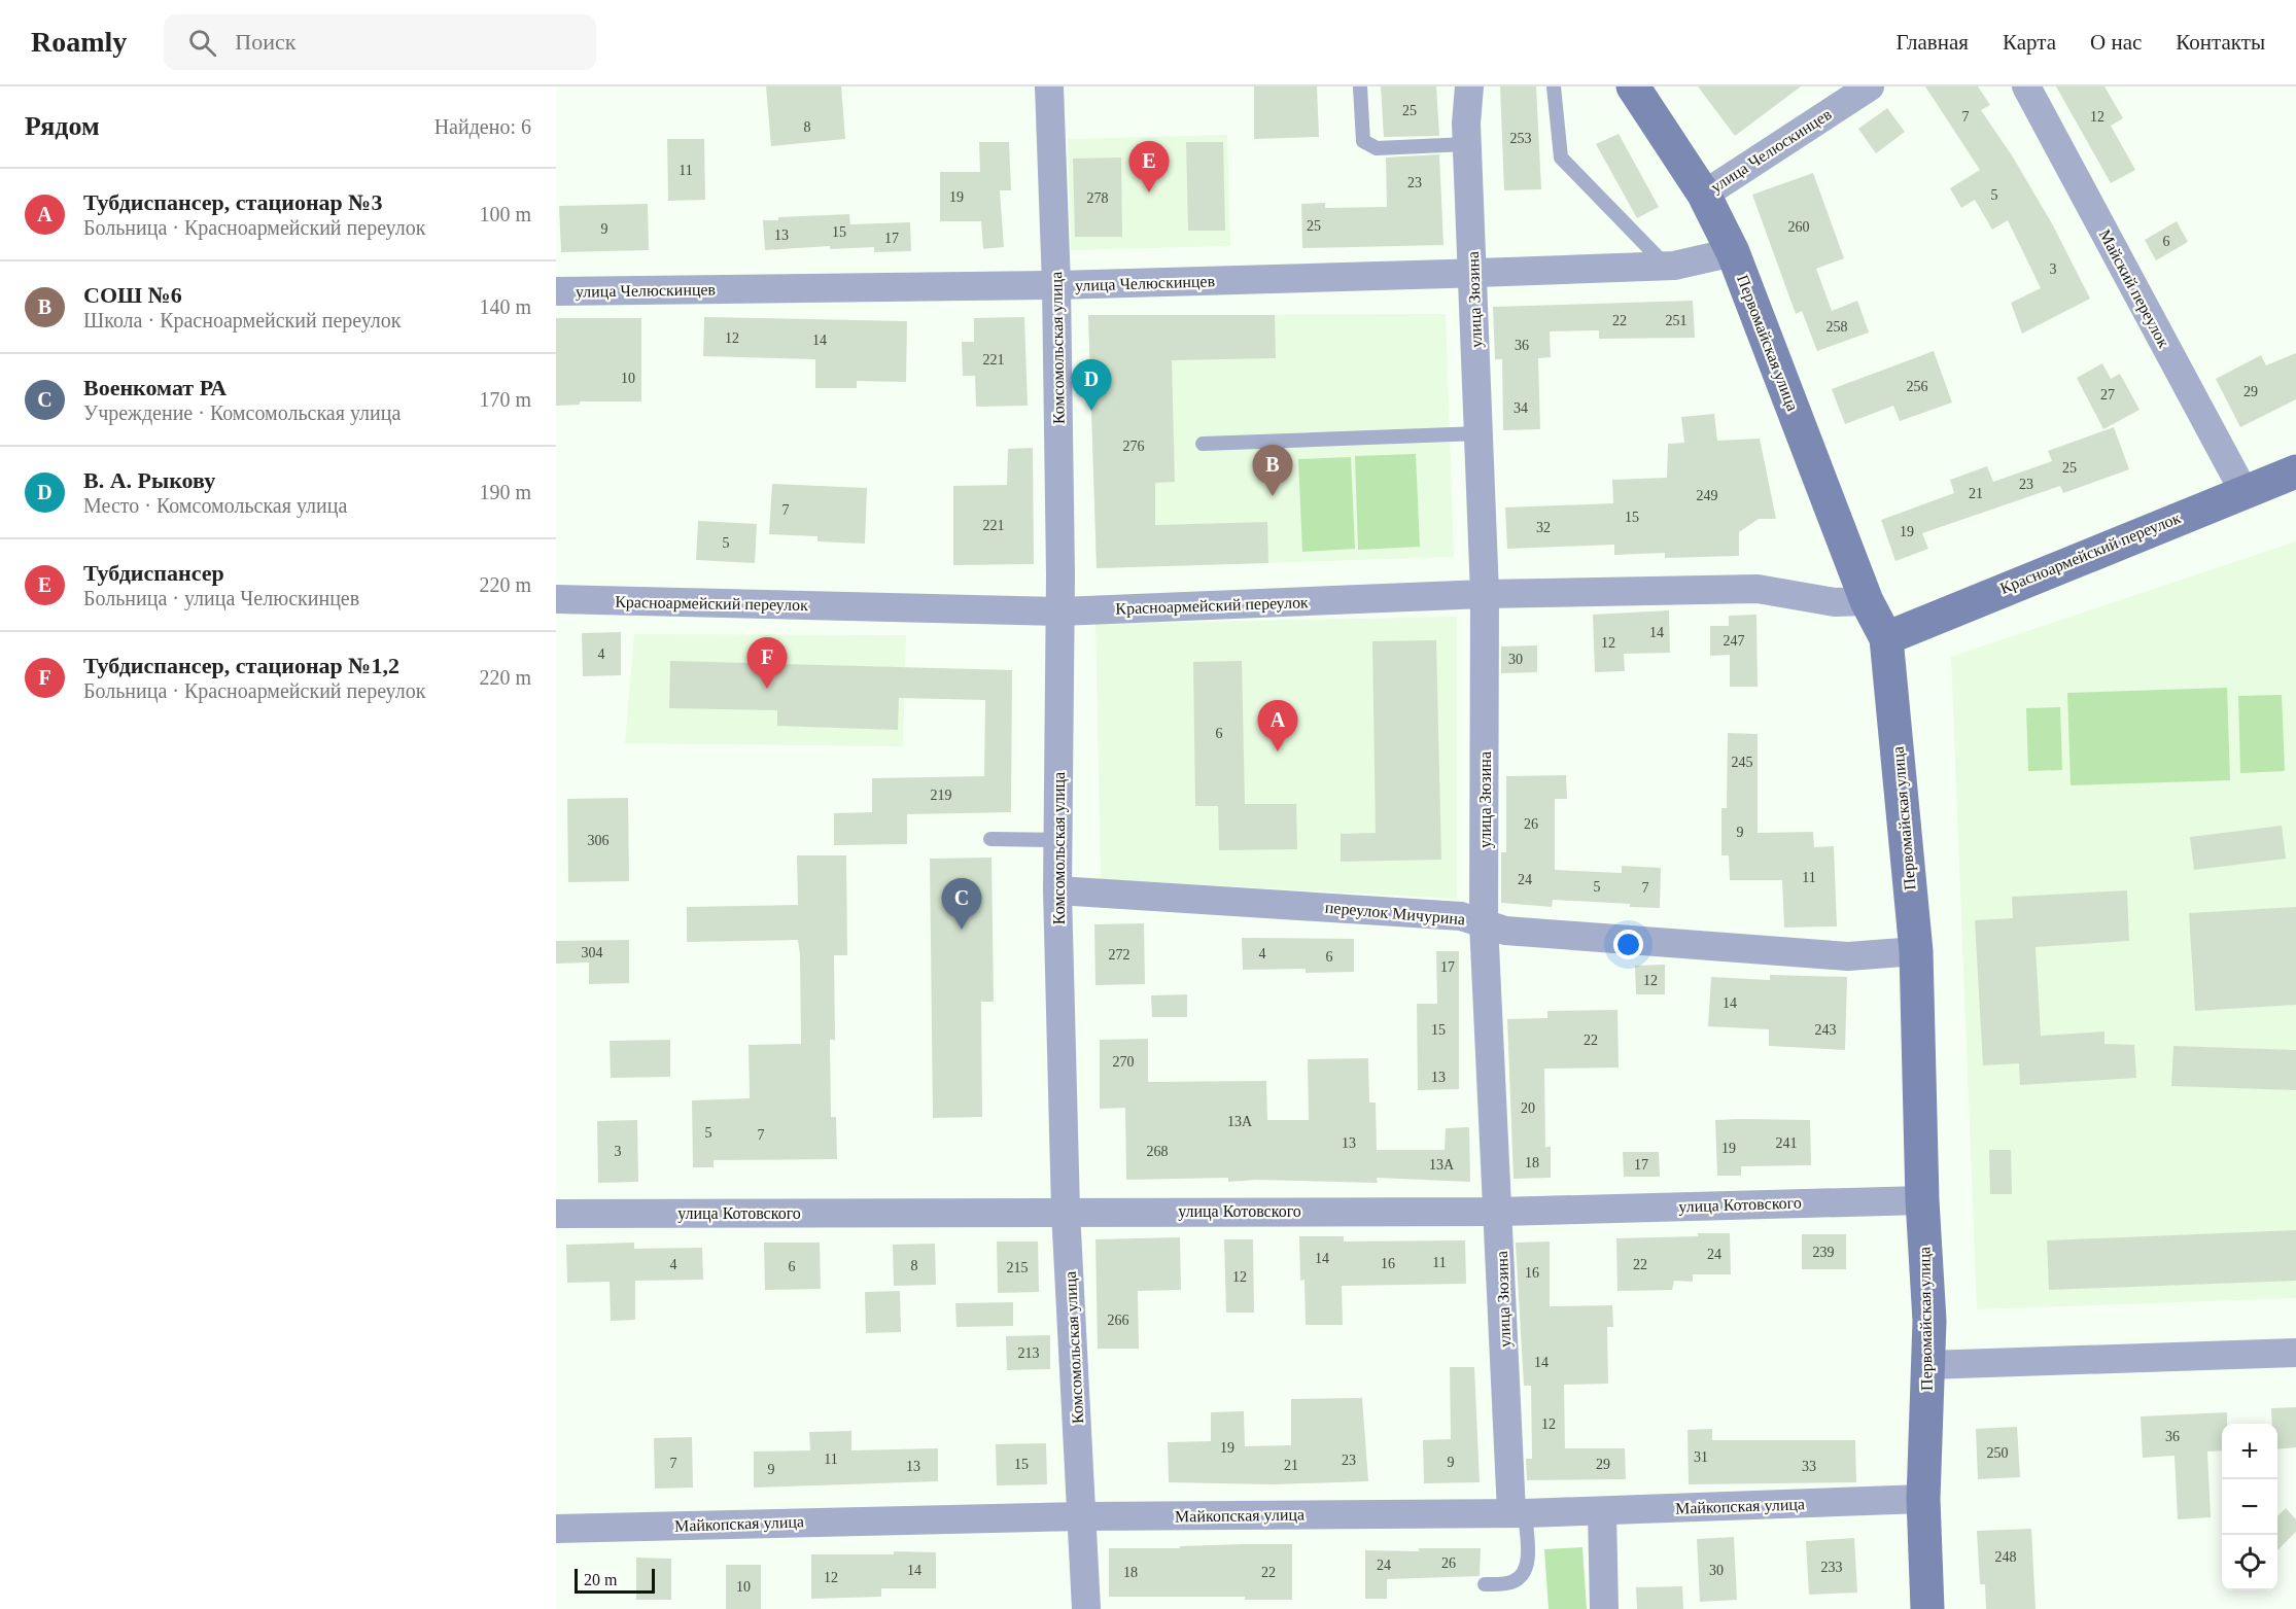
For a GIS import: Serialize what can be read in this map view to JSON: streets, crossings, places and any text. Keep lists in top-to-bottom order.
{
  "streets": {
    "street": [
      "улица Челюскинцев",
      "Майский переулок",
      "улица Зюзина",
      "Первомайская улица",
      "Комсомольская улица",
      "Красноармейский переулок",
      "переулок Мичурина",
      "улица Котовского",
      "Майкопская улица"
    ]
  },
  "crossings": [
    ["улица Челюскинцев", "улица Зюзина"],
    ["улица Челюскинцев", "Первомайская улица"],
    ["улица Челюскинцев", "Комсомольская улица"],
    ["Майский переулок", "Красноармейский переулок"],
    ["улица Зюзина", "Красноармейский переулок"],
    ["улица Зюзина", "переулок Мичурина"],
    ["улица Зюзина", "улица Котовского"],
    ["улица Зюзина", "Майкопская улица"],
    ["Первомайская улица", "Красноармейский переулок"],
    ["Первомайская улица", "переулок Мичурина"],
    ["Первомайская улица", "улица Котовского"],
    ["Первомайская улица", "Майкопская улица"],
    ["Комсомольская улица", "Красноармейский переулок"],
    ["Комсомольская улица", "переулок Мичурина"],
    ["Комсомольская улица", "улица Котовского"],
    ["Комсомольская улица", "Майкопская улица"]
  ],
  "house_numbers": [
    "25",
    "7",
    "12",
    "8",
    "253",
    "11",
    "23",
    "5",
    "19",
    "278",
    "25",
    "260",
    "9",
    "15",
    "13",
    "17",
    "6",
    "3",
    "22",
    "251",
    "258",
    "12",
    "14",
    "36",
    "221",
    "10",
    "256",
    "29",
    "27",
    "34",
    "276",
    "25",
    "23",
    "21",
    "249",
    "7",
    "15",
    "221",
    "32",
    "19",
    "5",
    "14",
    "247",
    "12",
    "4",
    "30",
    "6",
    "245",
    "219",
    "26",
    "9",
    "306",
    "11",
    "24",
    "5",
    "7",
    "304",
    "4",
    "272",
    "6",
    "17",
    "12",
    "14",
    "15",
    "243",
    "22",
    "270",
    "13",
    "20",
    "13А",
    "5",
    "7",
    "13",
    "241",
    "19",
    "3",
    "268",
    "18",
    "13А",
    "17",
    "239",
    "24",
    "14",
    "11",
    "16",
    "4",
    "22",
    "8",
    "6",
    "215",
    "16",
    "12",
    "266",
    "213",
    "14",
    "12",
    "36",
    "19",
    "250",
    "31",
    "11",
    "23",
    "9",
    "7",
    "15",
    "29",
    "21",
    "13",
    "33",
    "9",
    "248",
    "26",
    "24",
    "233",
    "14",
    "30",
    "18",
    "22",
    "12",
    "10"
  ],
  "scale_bar": "20 m",
  "page": {
    "header": "Roamly",
    "search": "Поиск",
    "nav": [
      "Главная",
      "Карта",
      "О нас",
      "Контакты"
    ],
    "heading": ["Рядом", "Найдено: 6"],
    "pins": [
      "E",
      "D",
      "B",
      "F",
      "A",
      "C"
    ],
    "list": [
      {
        "mark": "A",
        "name": "Тубдиспансер, стационар №3",
        "note": "Больница · Красноармейский переулок",
        "value": "100 m"
      },
      {
        "mark": "B",
        "name": "СОШ №6",
        "note": "Школа · Красноармейский переулок",
        "value": "140 m"
      },
      {
        "mark": "C",
        "name": "Военкомат РА",
        "note": "Учреждение · Комсомольская улица",
        "value": "170 m"
      },
      {
        "mark": "D",
        "name": "В. А. Рыкову",
        "note": "Место · Комсомольская улица",
        "value": "190 m"
      },
      {
        "mark": "E",
        "name": "Тубдиспансер",
        "note": "Больница · улица Челюскинцев",
        "value": "220 m"
      },
      {
        "mark": "F",
        "name": "Тубдиспансер, стационар №1,2",
        "note": "Больница · Красноармейский переулок",
        "value": "220 m"
      }
    ],
    "map_buttons": ["+", "−"],
    "scale": "20 m"
  }
}
